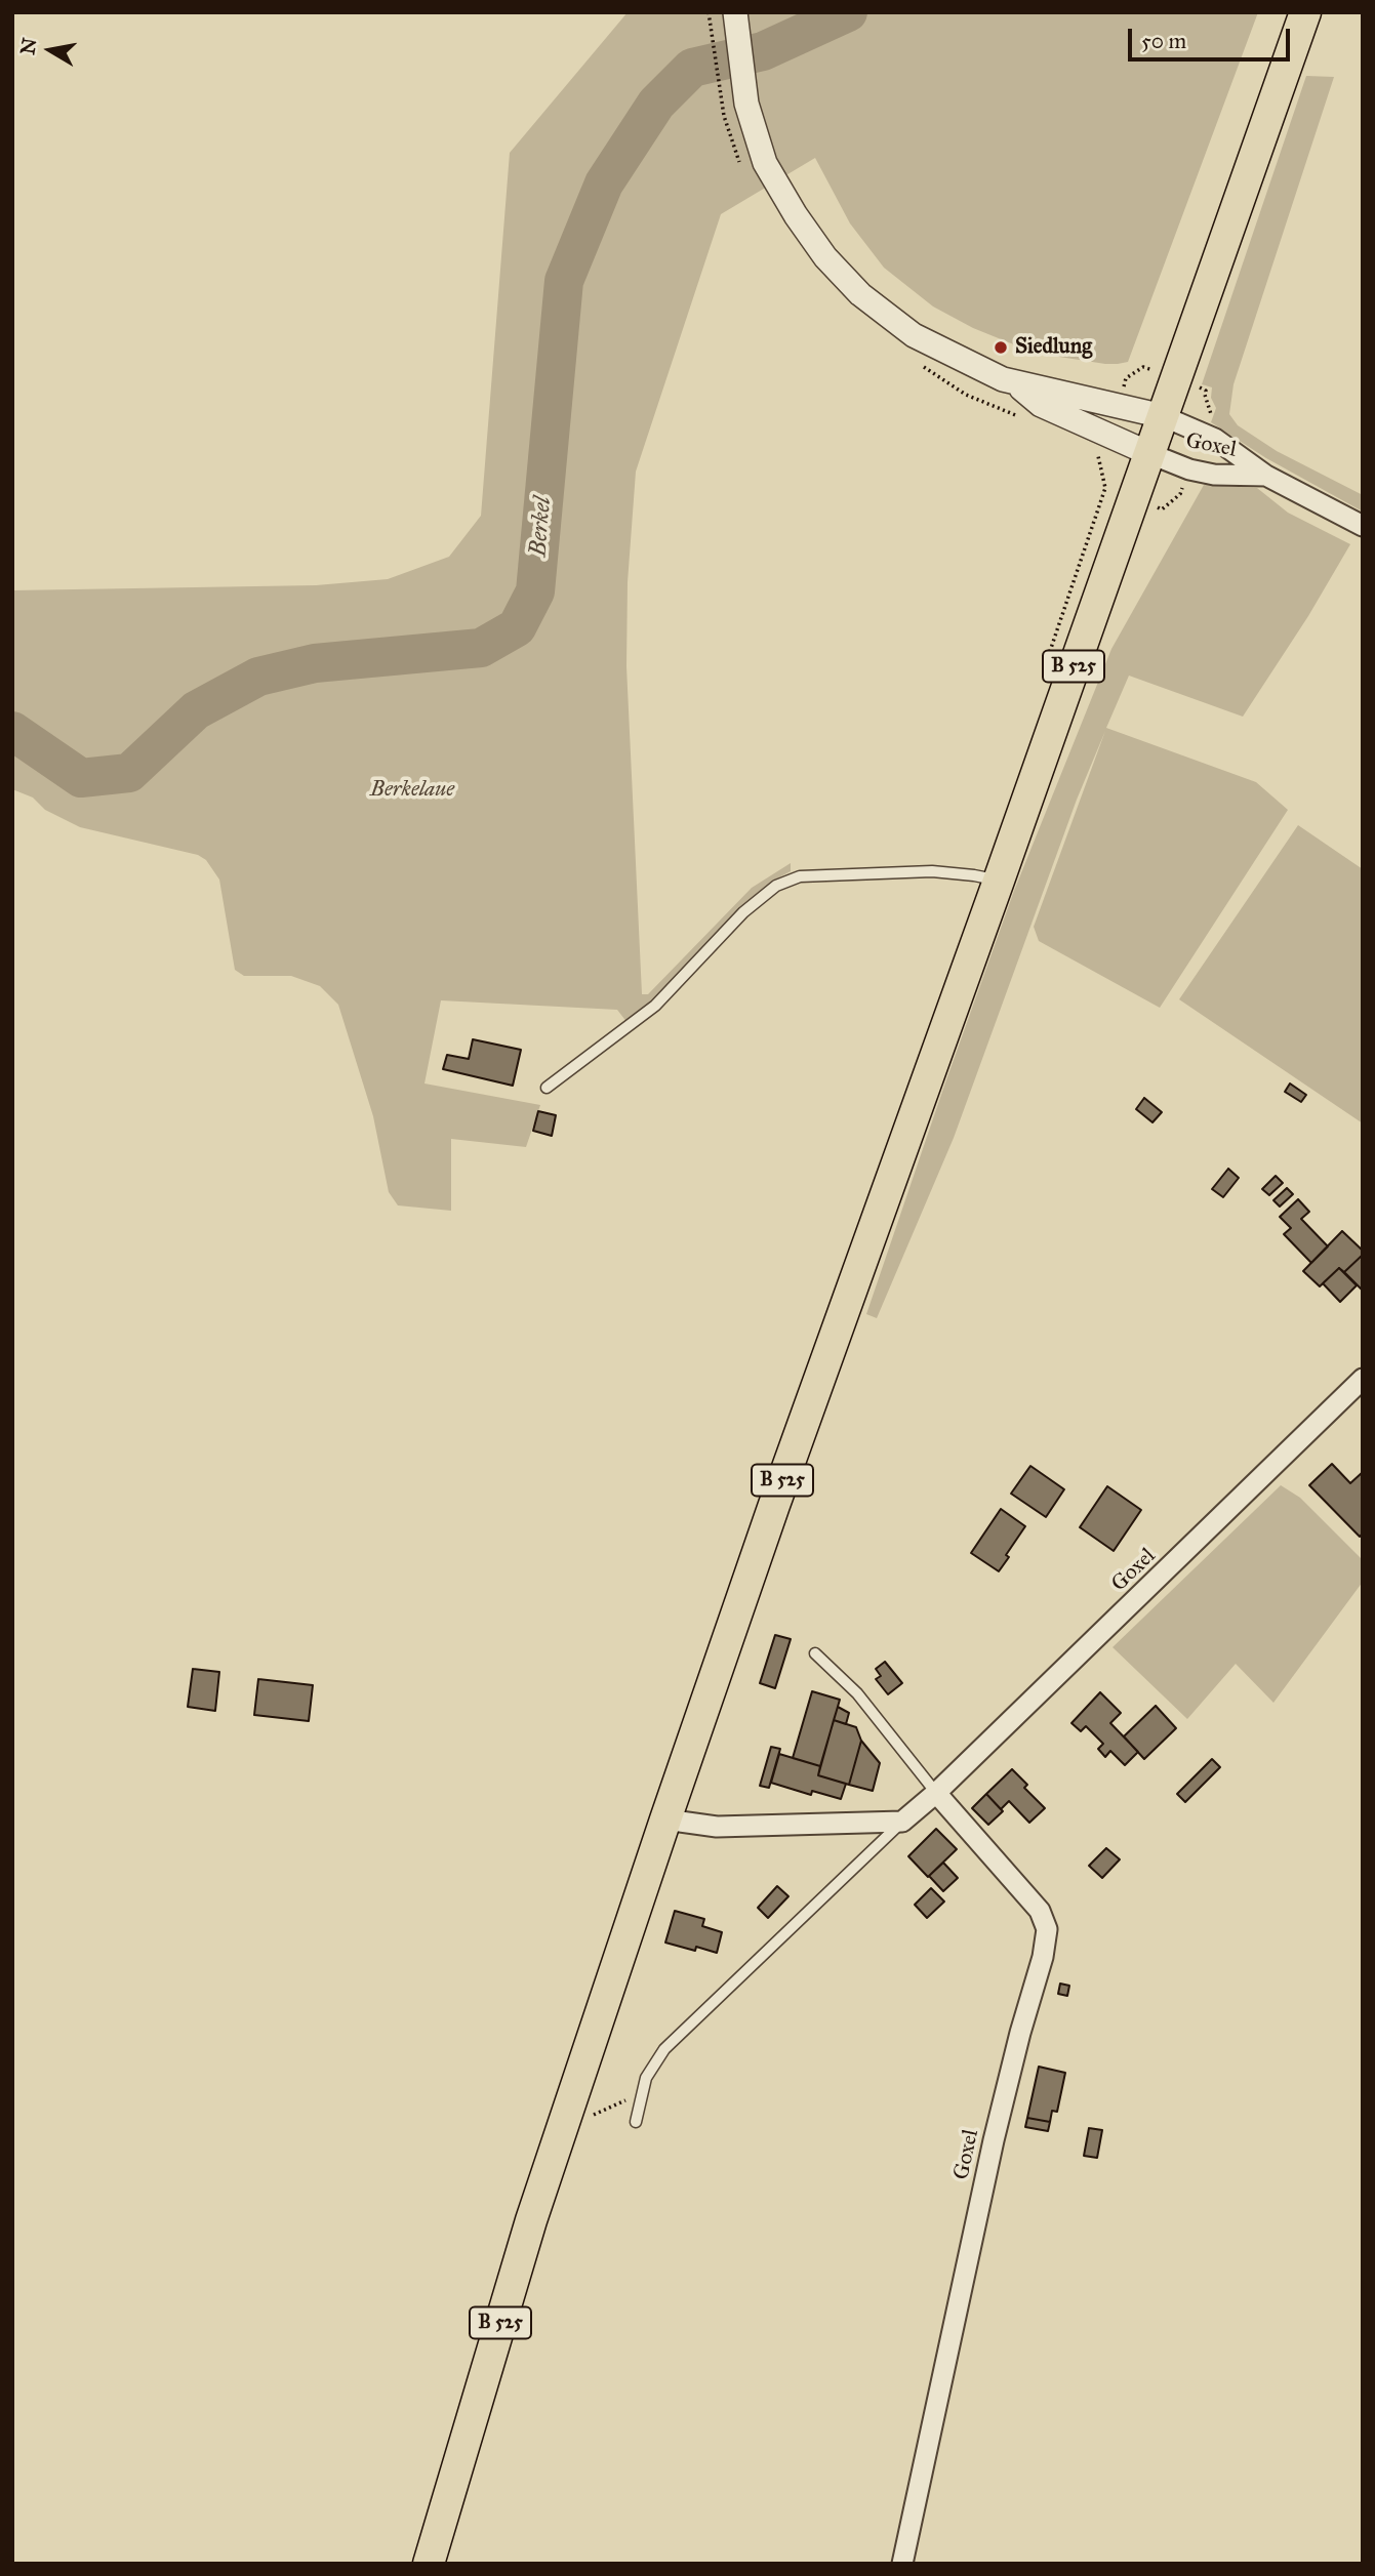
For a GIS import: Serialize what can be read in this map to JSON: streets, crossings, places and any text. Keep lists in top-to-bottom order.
{
  "streets": {
    "main road": ["B 525"],
    "street": ["Goxel"]
  },
  "crossings": [
    ["Goxel", "B 525"]
  ],
  "water": ["Berkel"],
  "parks": ["Berkelaue"],
  "places": ["Siedlung"],
  "scale_bar": "50 m",
  "north": "left"
}
